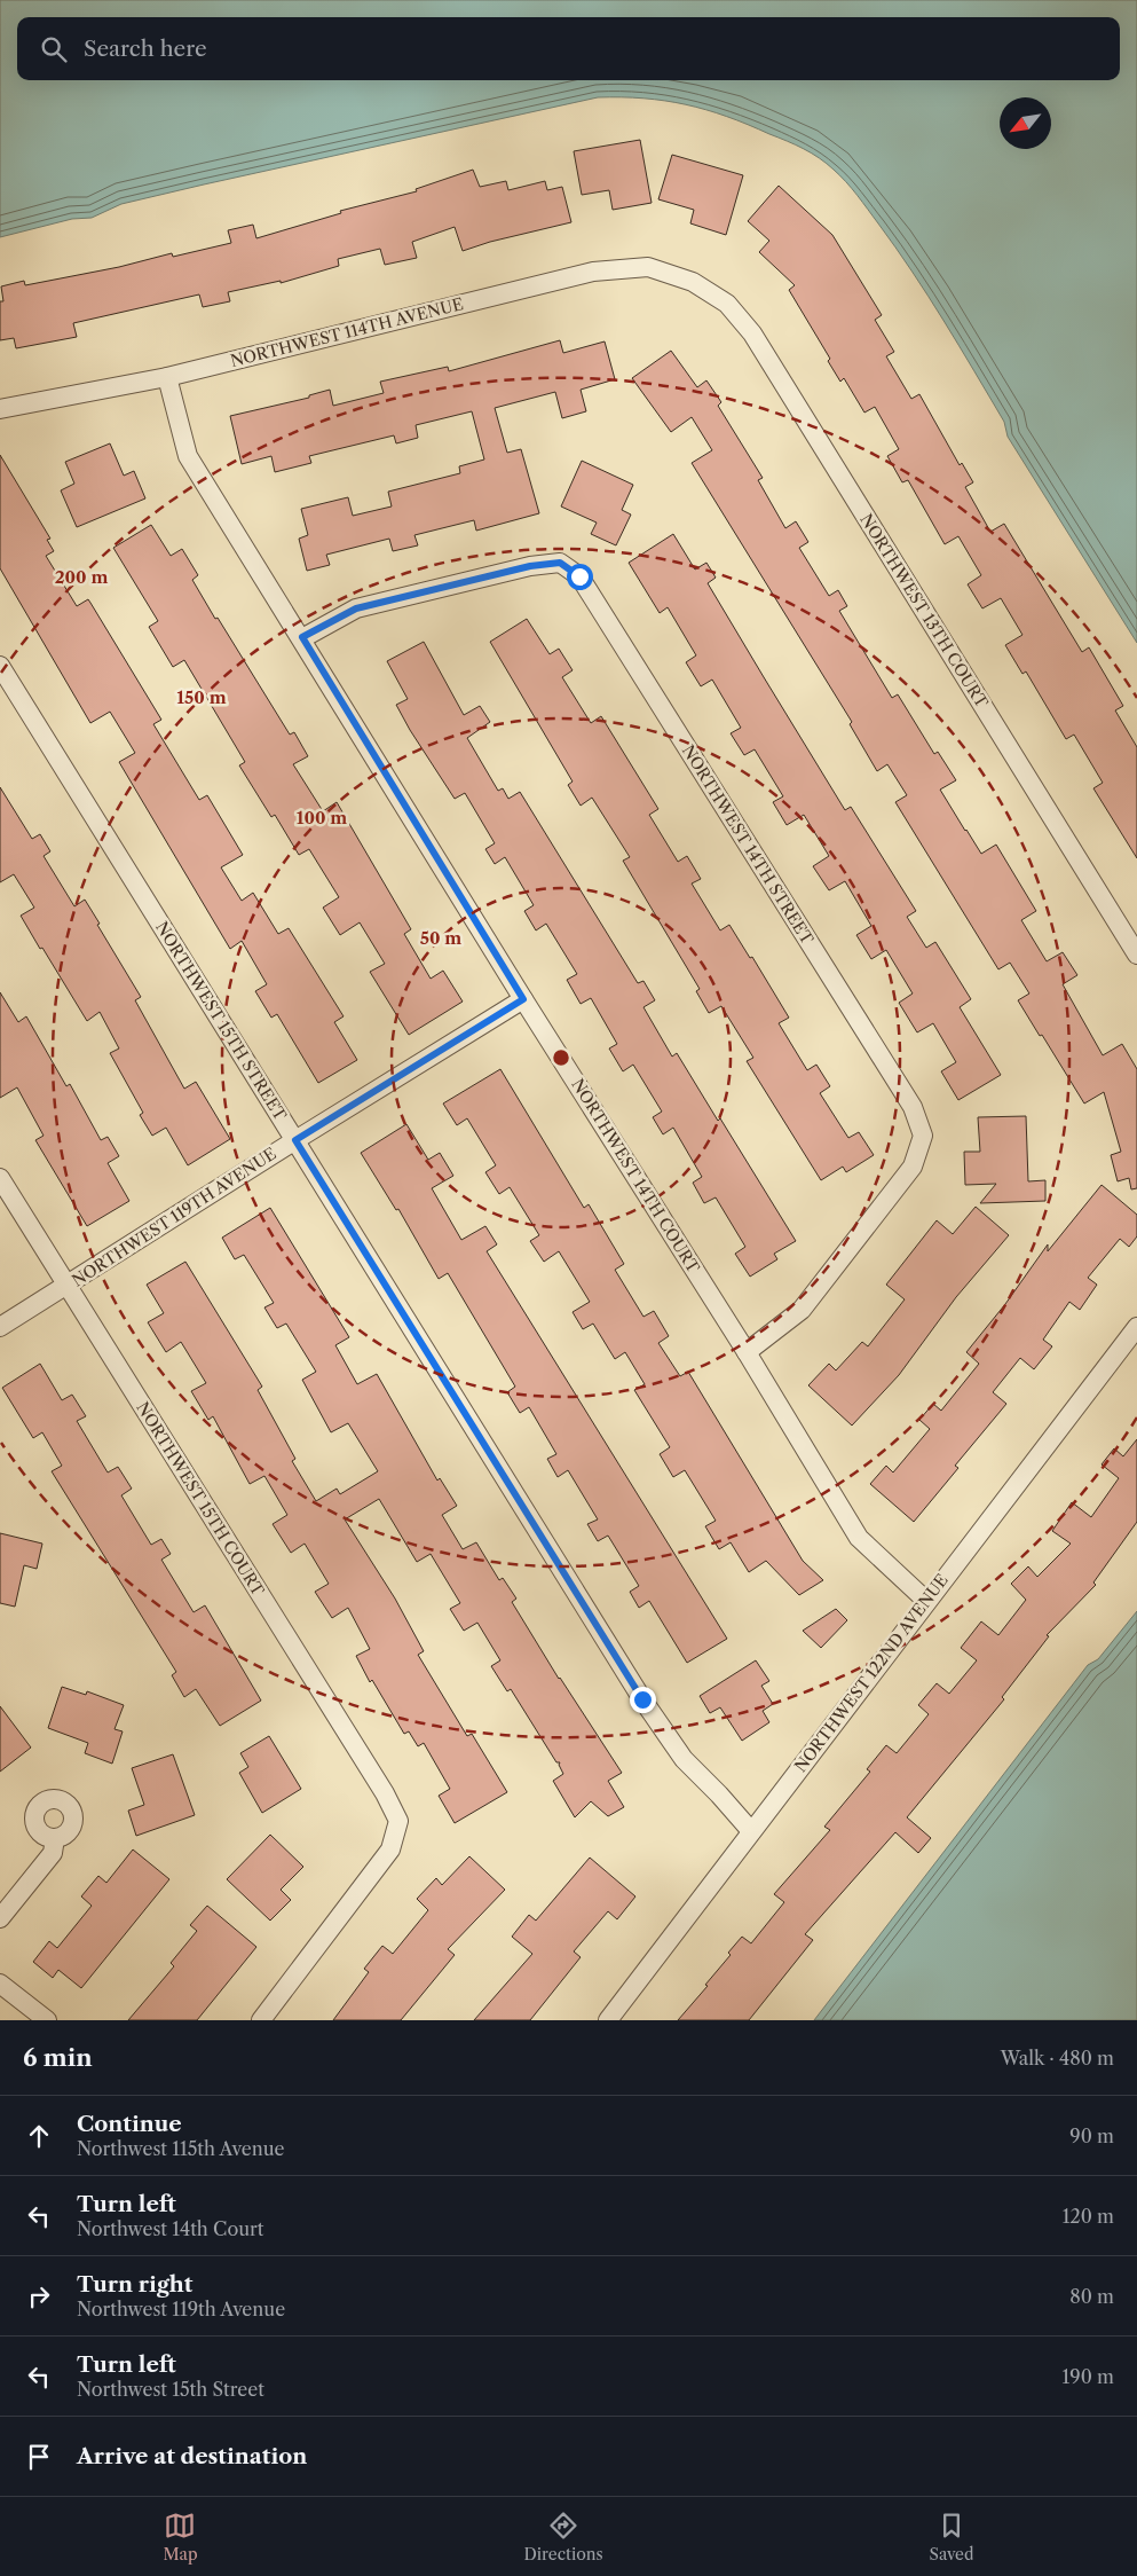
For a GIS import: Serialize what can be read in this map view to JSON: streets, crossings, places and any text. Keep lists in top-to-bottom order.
{
  "streets": {
    "street": [
      "NORTHWEST 114TH AVENUE",
      "NORTHWEST 13TH COURT",
      "NORTHWEST 14TH STREET",
      "NORTHWEST 15TH STREET",
      "NORTHWEST 14TH COURT",
      "NORTHWEST 119TH AVENUE",
      "NORTHWEST 15TH COURT",
      "NORTHWEST 122ND AVENUE"
    ]
  },
  "crossings": [
    ["NORTHWEST 114TH AVENUE", "NORTHWEST 13TH COURT"],
    ["NORTHWEST 114TH AVENUE", "NORTHWEST 14TH COURT"],
    ["NORTHWEST 14TH STREET", "NORTHWEST 14TH COURT"],
    ["NORTHWEST 15TH STREET", "NORTHWEST 119TH AVENUE"],
    ["NORTHWEST 15TH STREET", "NORTHWEST 122ND AVENUE"],
    ["NORTHWEST 14TH COURT", "NORTHWEST 119TH AVENUE"],
    ["NORTHWEST 14TH COURT", "NORTHWEST 122ND AVENUE"],
    ["NORTHWEST 119TH AVENUE", "NORTHWEST 15TH COURT"]
  ],
  "north": "bottom left",
  "page": {
    "search": "Search here",
    "heading": ["6 min", "Walk · 480 m"],
    "list": [
      ["Continue", "Northwest 115th Avenue", "90 m"],
      ["Turn left", "Northwest 14th Court", "120 m"],
      ["Turn right", "Northwest 119th Avenue", "80 m"],
      ["Turn left", "Northwest 15th Street", "190 m"],
      "Arrive at destination"
    ],
    "nav": ["Map", "Directions", "Saved"]
  },
  "rings": [
    "200 m",
    "150 m",
    "100 m",
    "50 m"
  ]
}
